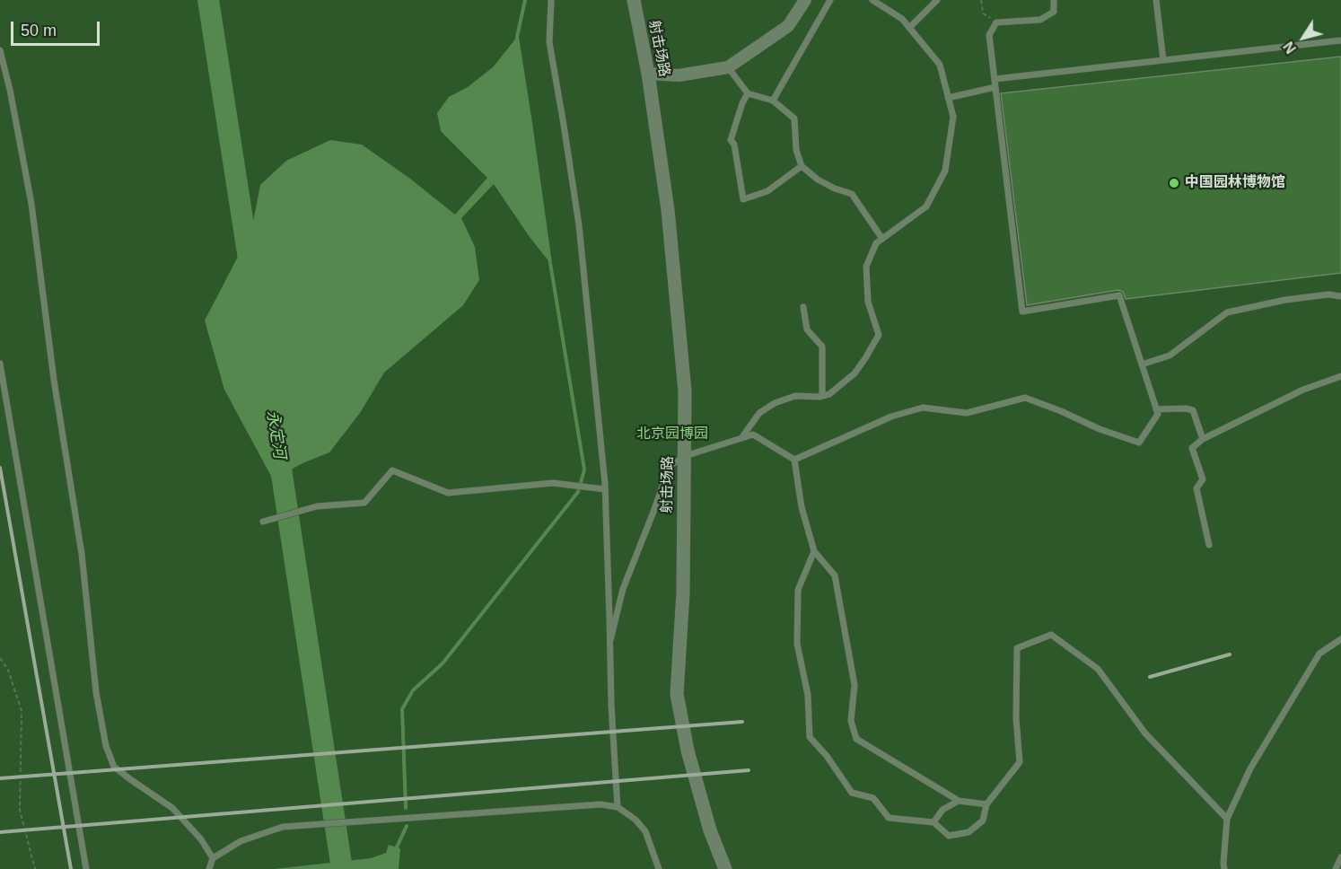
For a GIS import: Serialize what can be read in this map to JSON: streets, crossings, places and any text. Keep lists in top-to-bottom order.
{
  "streets": {
    "street": ["射击场路"]
  },
  "water": ["永定河"],
  "parks": ["北京园博园"],
  "places": ["中国园林博物馆"],
  "scale_bar": "50 m",
  "north": "bottom left"
}
